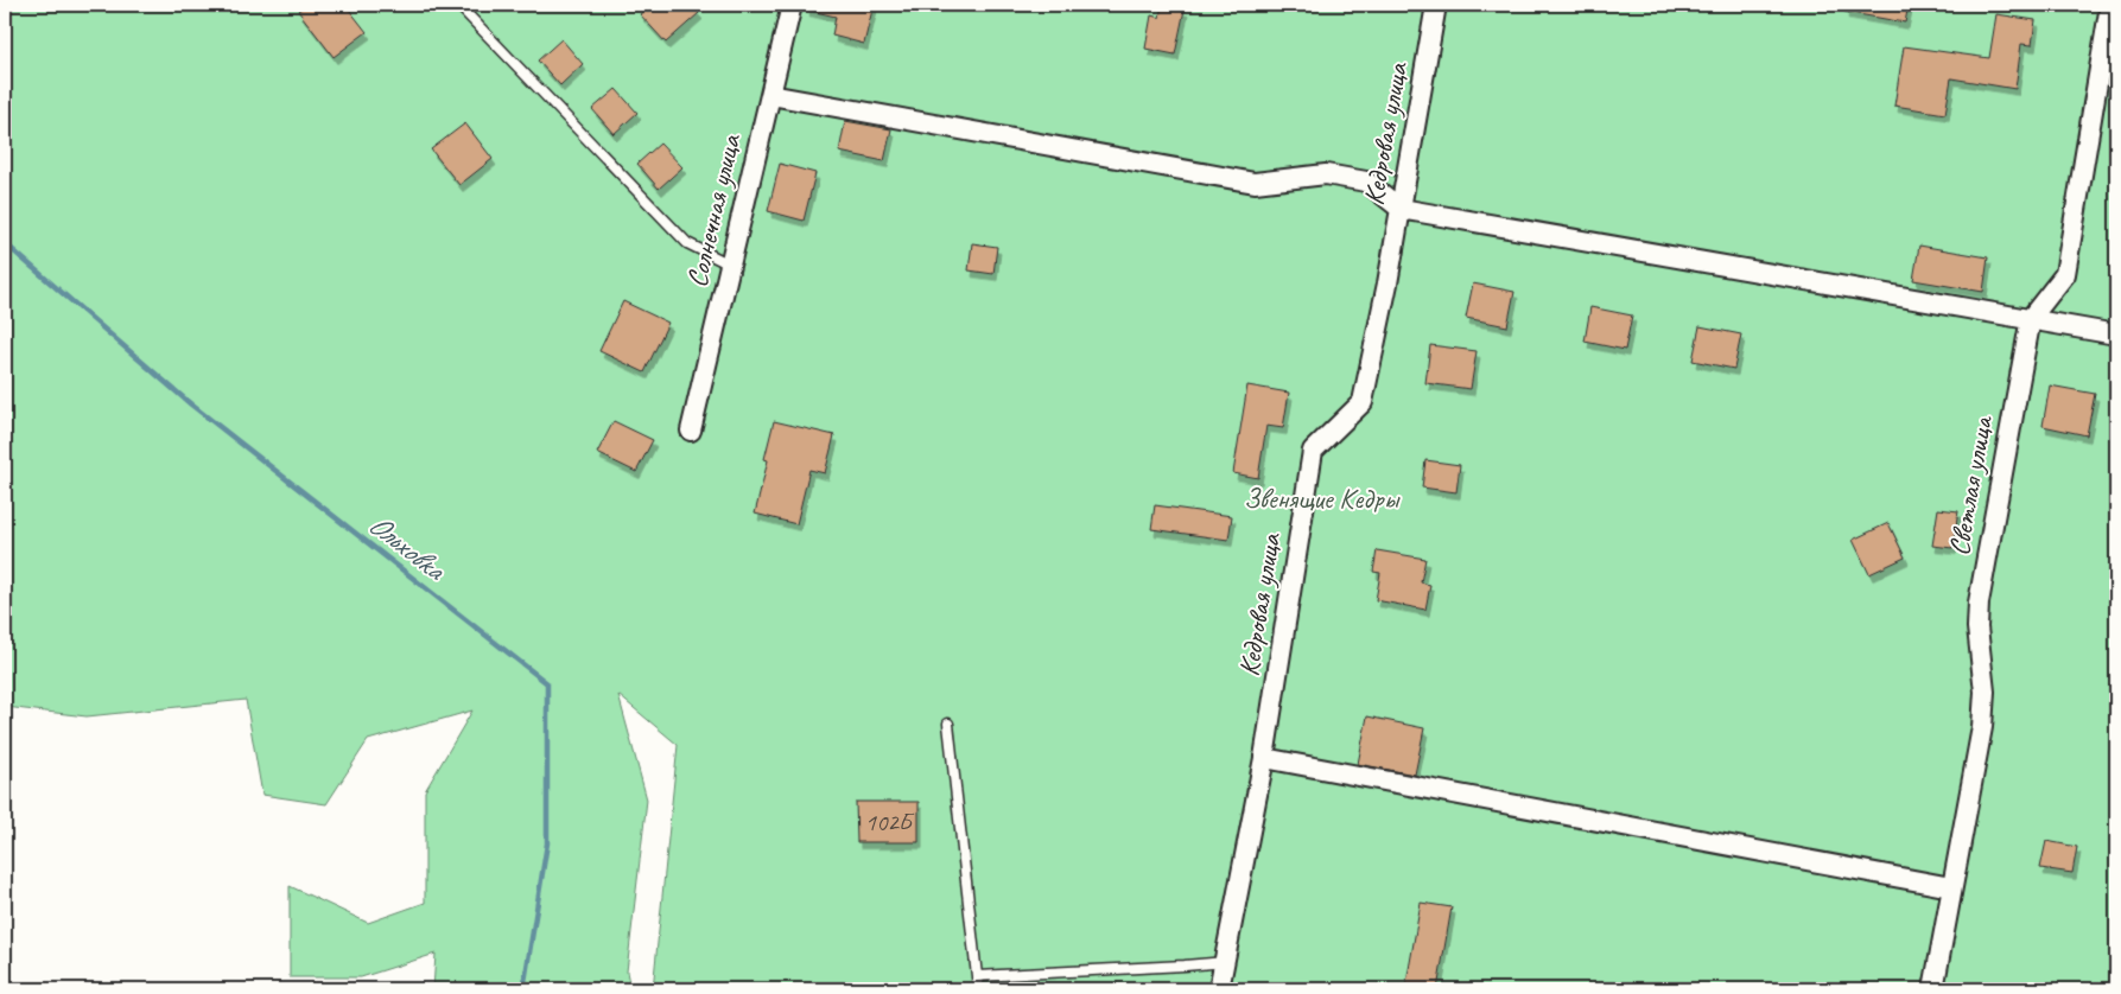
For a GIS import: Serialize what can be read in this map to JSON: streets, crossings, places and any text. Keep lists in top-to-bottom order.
{
  "streets": {
    "street": ["Кедровая улица", "Солнечная улица", "Светлая улица"]
  },
  "water": ["Ольховка"],
  "parks": ["Звенящие Кедры"],
  "house_numbers": ["102Б"]
}
